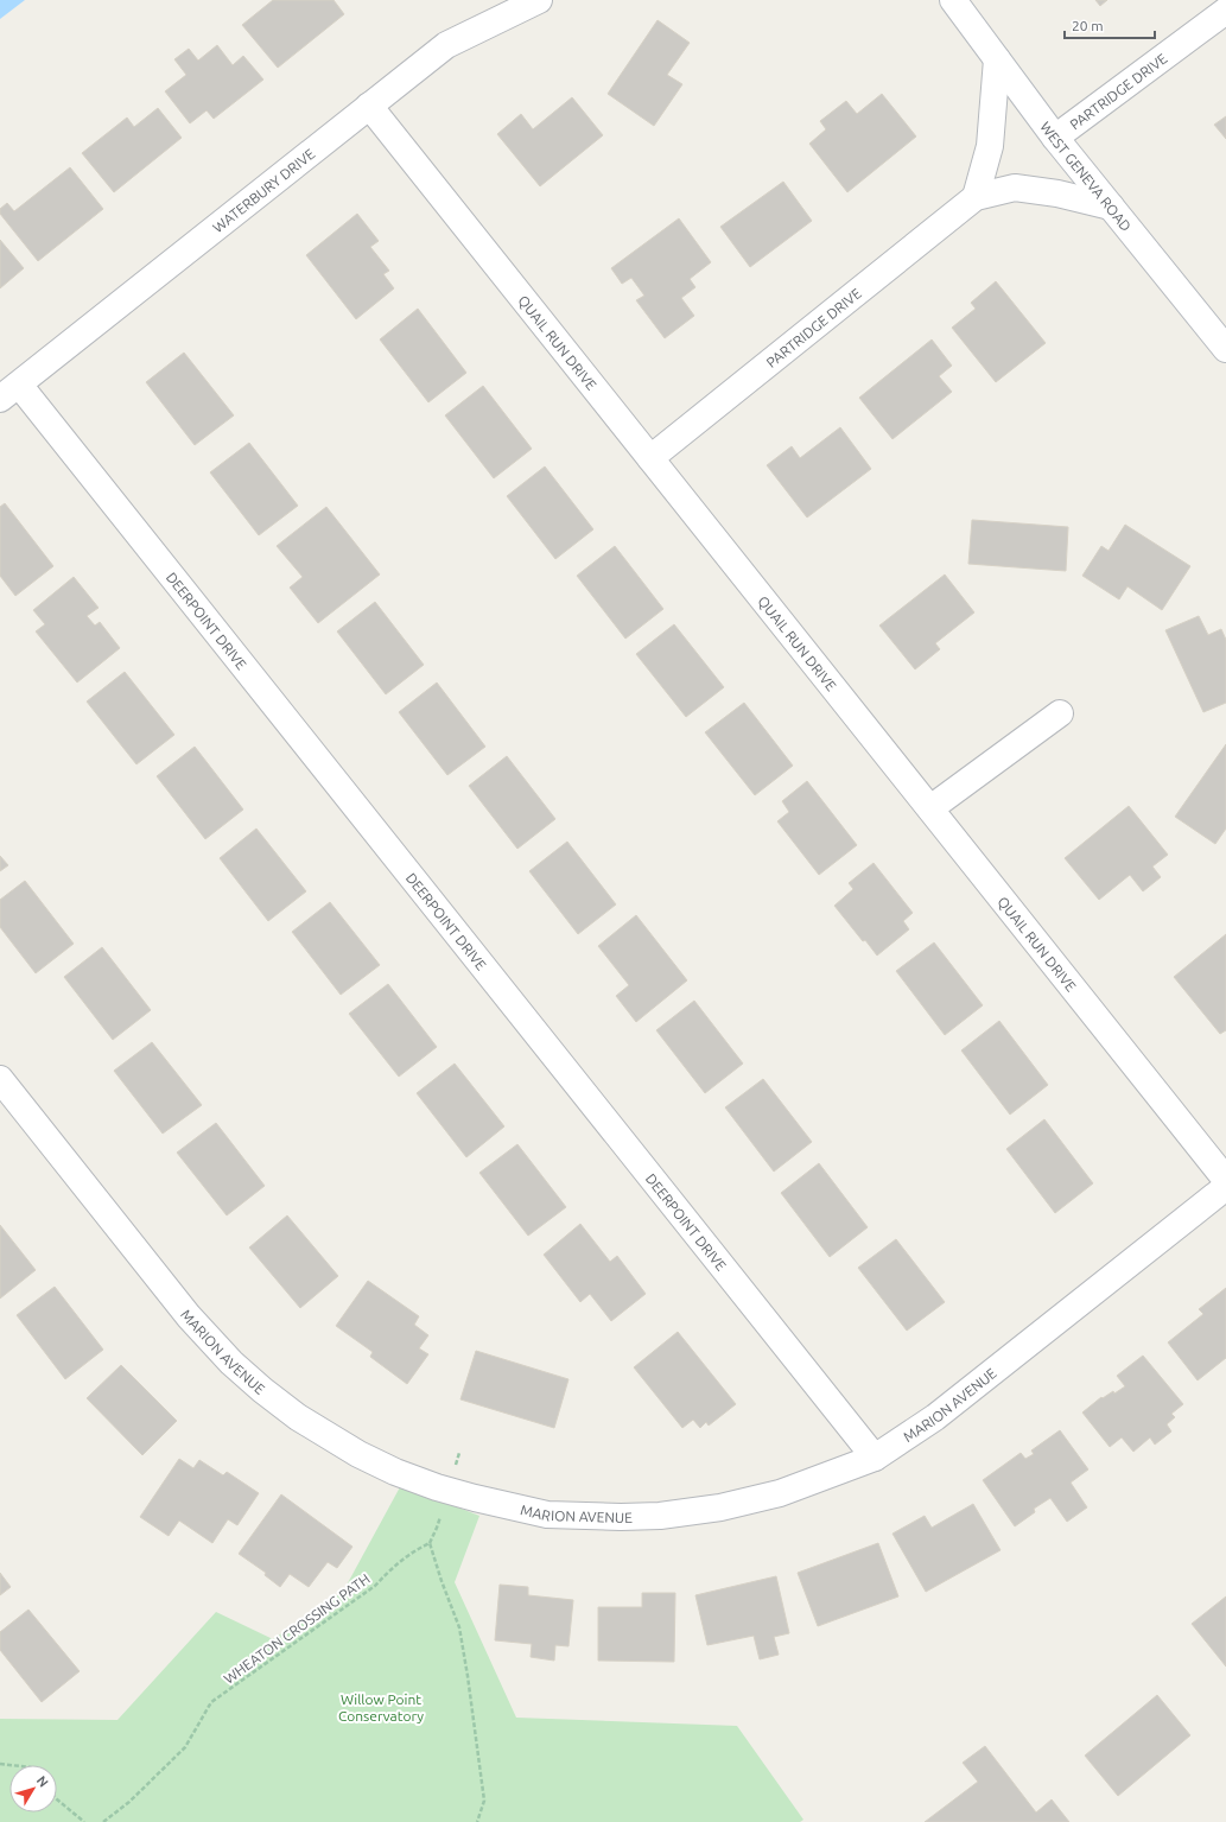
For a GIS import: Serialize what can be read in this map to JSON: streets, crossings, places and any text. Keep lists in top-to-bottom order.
{
  "streets": {
    "street": [
      "PARTRIDGE DRIVE",
      "WEST GENEVA ROAD",
      "WATERBURY DRIVE",
      "QUAIL RUN DRIVE",
      "DEERPOINT DRIVE",
      "MARION AVENUE"
    ],
    "path": ["WHEATON CROSSING PATH"]
  },
  "crossings": [
    ["PARTRIDGE DRIVE", "WEST GENEVA ROAD"],
    ["PARTRIDGE DRIVE", "QUAIL RUN DRIVE"],
    ["WATERBURY DRIVE", "QUAIL RUN DRIVE"],
    ["WATERBURY DRIVE", "DEERPOINT DRIVE"],
    ["DEERPOINT DRIVE", "MARION AVENUE"]
  ],
  "parks": ["Willow Point Conservatory"],
  "scale_bar": "20 m",
  "north": "top right"
}
